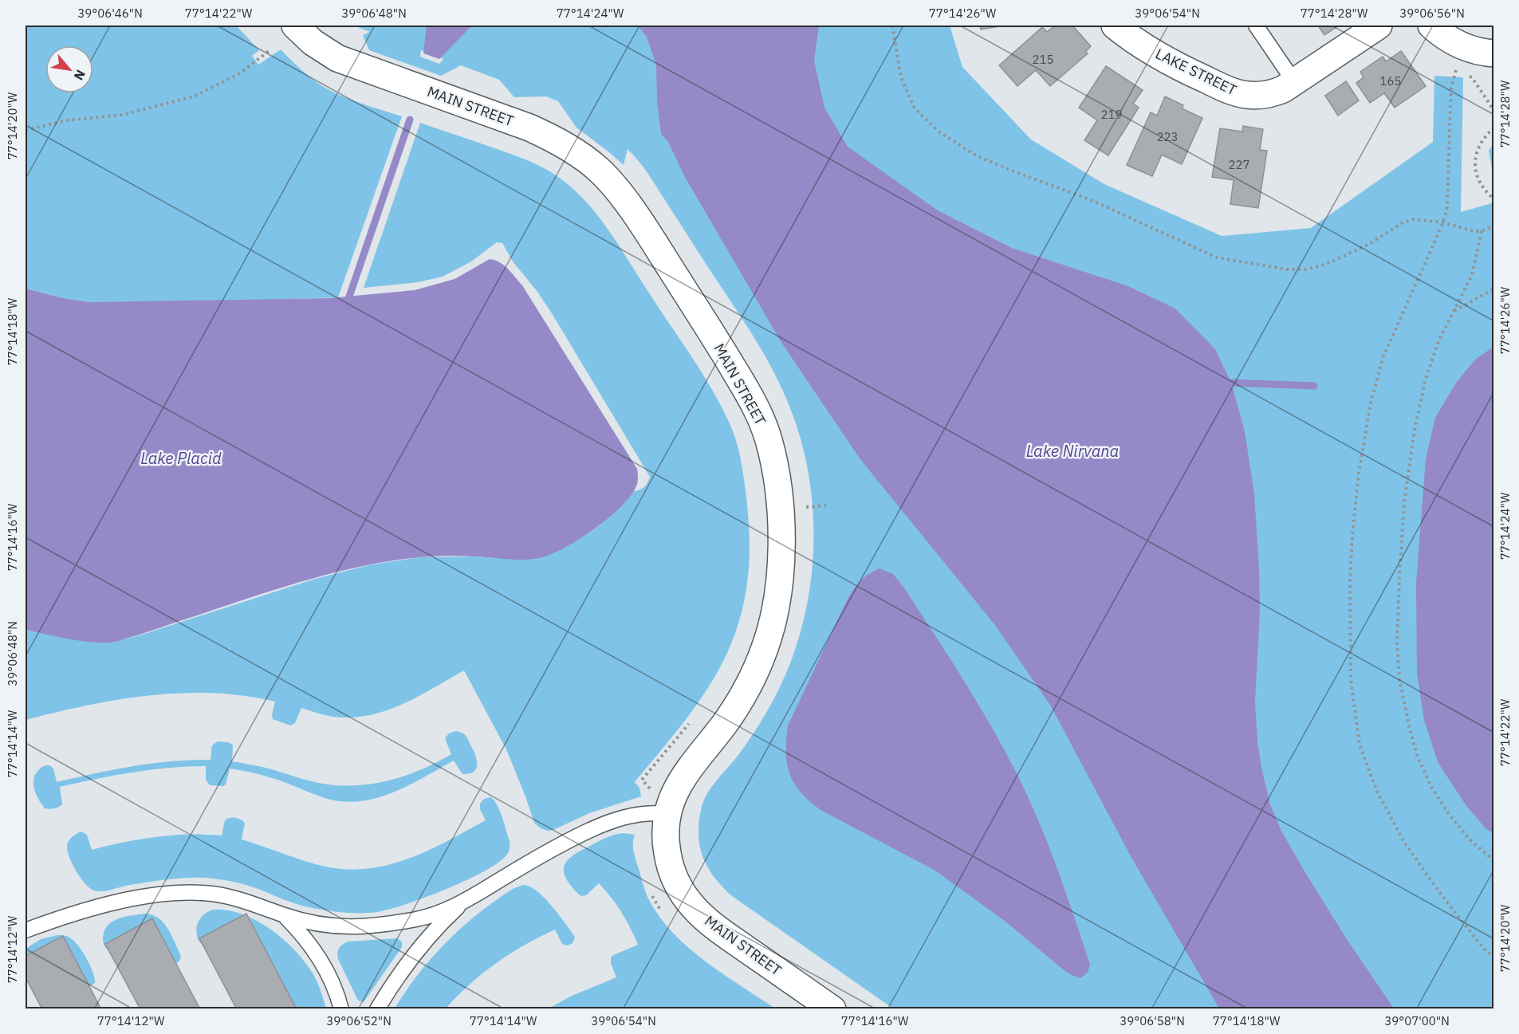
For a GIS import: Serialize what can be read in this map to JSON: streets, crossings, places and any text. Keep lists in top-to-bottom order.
{
  "streets": {
    "street": ["LAKE STREET", "MAIN STREET"]
  },
  "water": ["Lake Nirvana", "Lake Placid"],
  "house_numbers": [
    "215",
    "165",
    "219",
    "223",
    "227"
  ],
  "north": "bottom right",
  "coordinates": [
    "39°06'46\"N",
    "77°14'22\"W",
    "39°06'48\"N",
    "77°14'24\"W",
    "77°14'26\"W",
    "39°06'54\"N",
    "77°14'28\"W",
    "39°06'56\"N",
    "77°14'20\"W",
    "77°14'18\"W",
    "77°14'16\"W",
    "77°14'14\"W",
    "77°14'12\"W",
    "39°06'52\"N",
    "39°06'58\"N",
    "39°07'00\"N"
  ]
}
